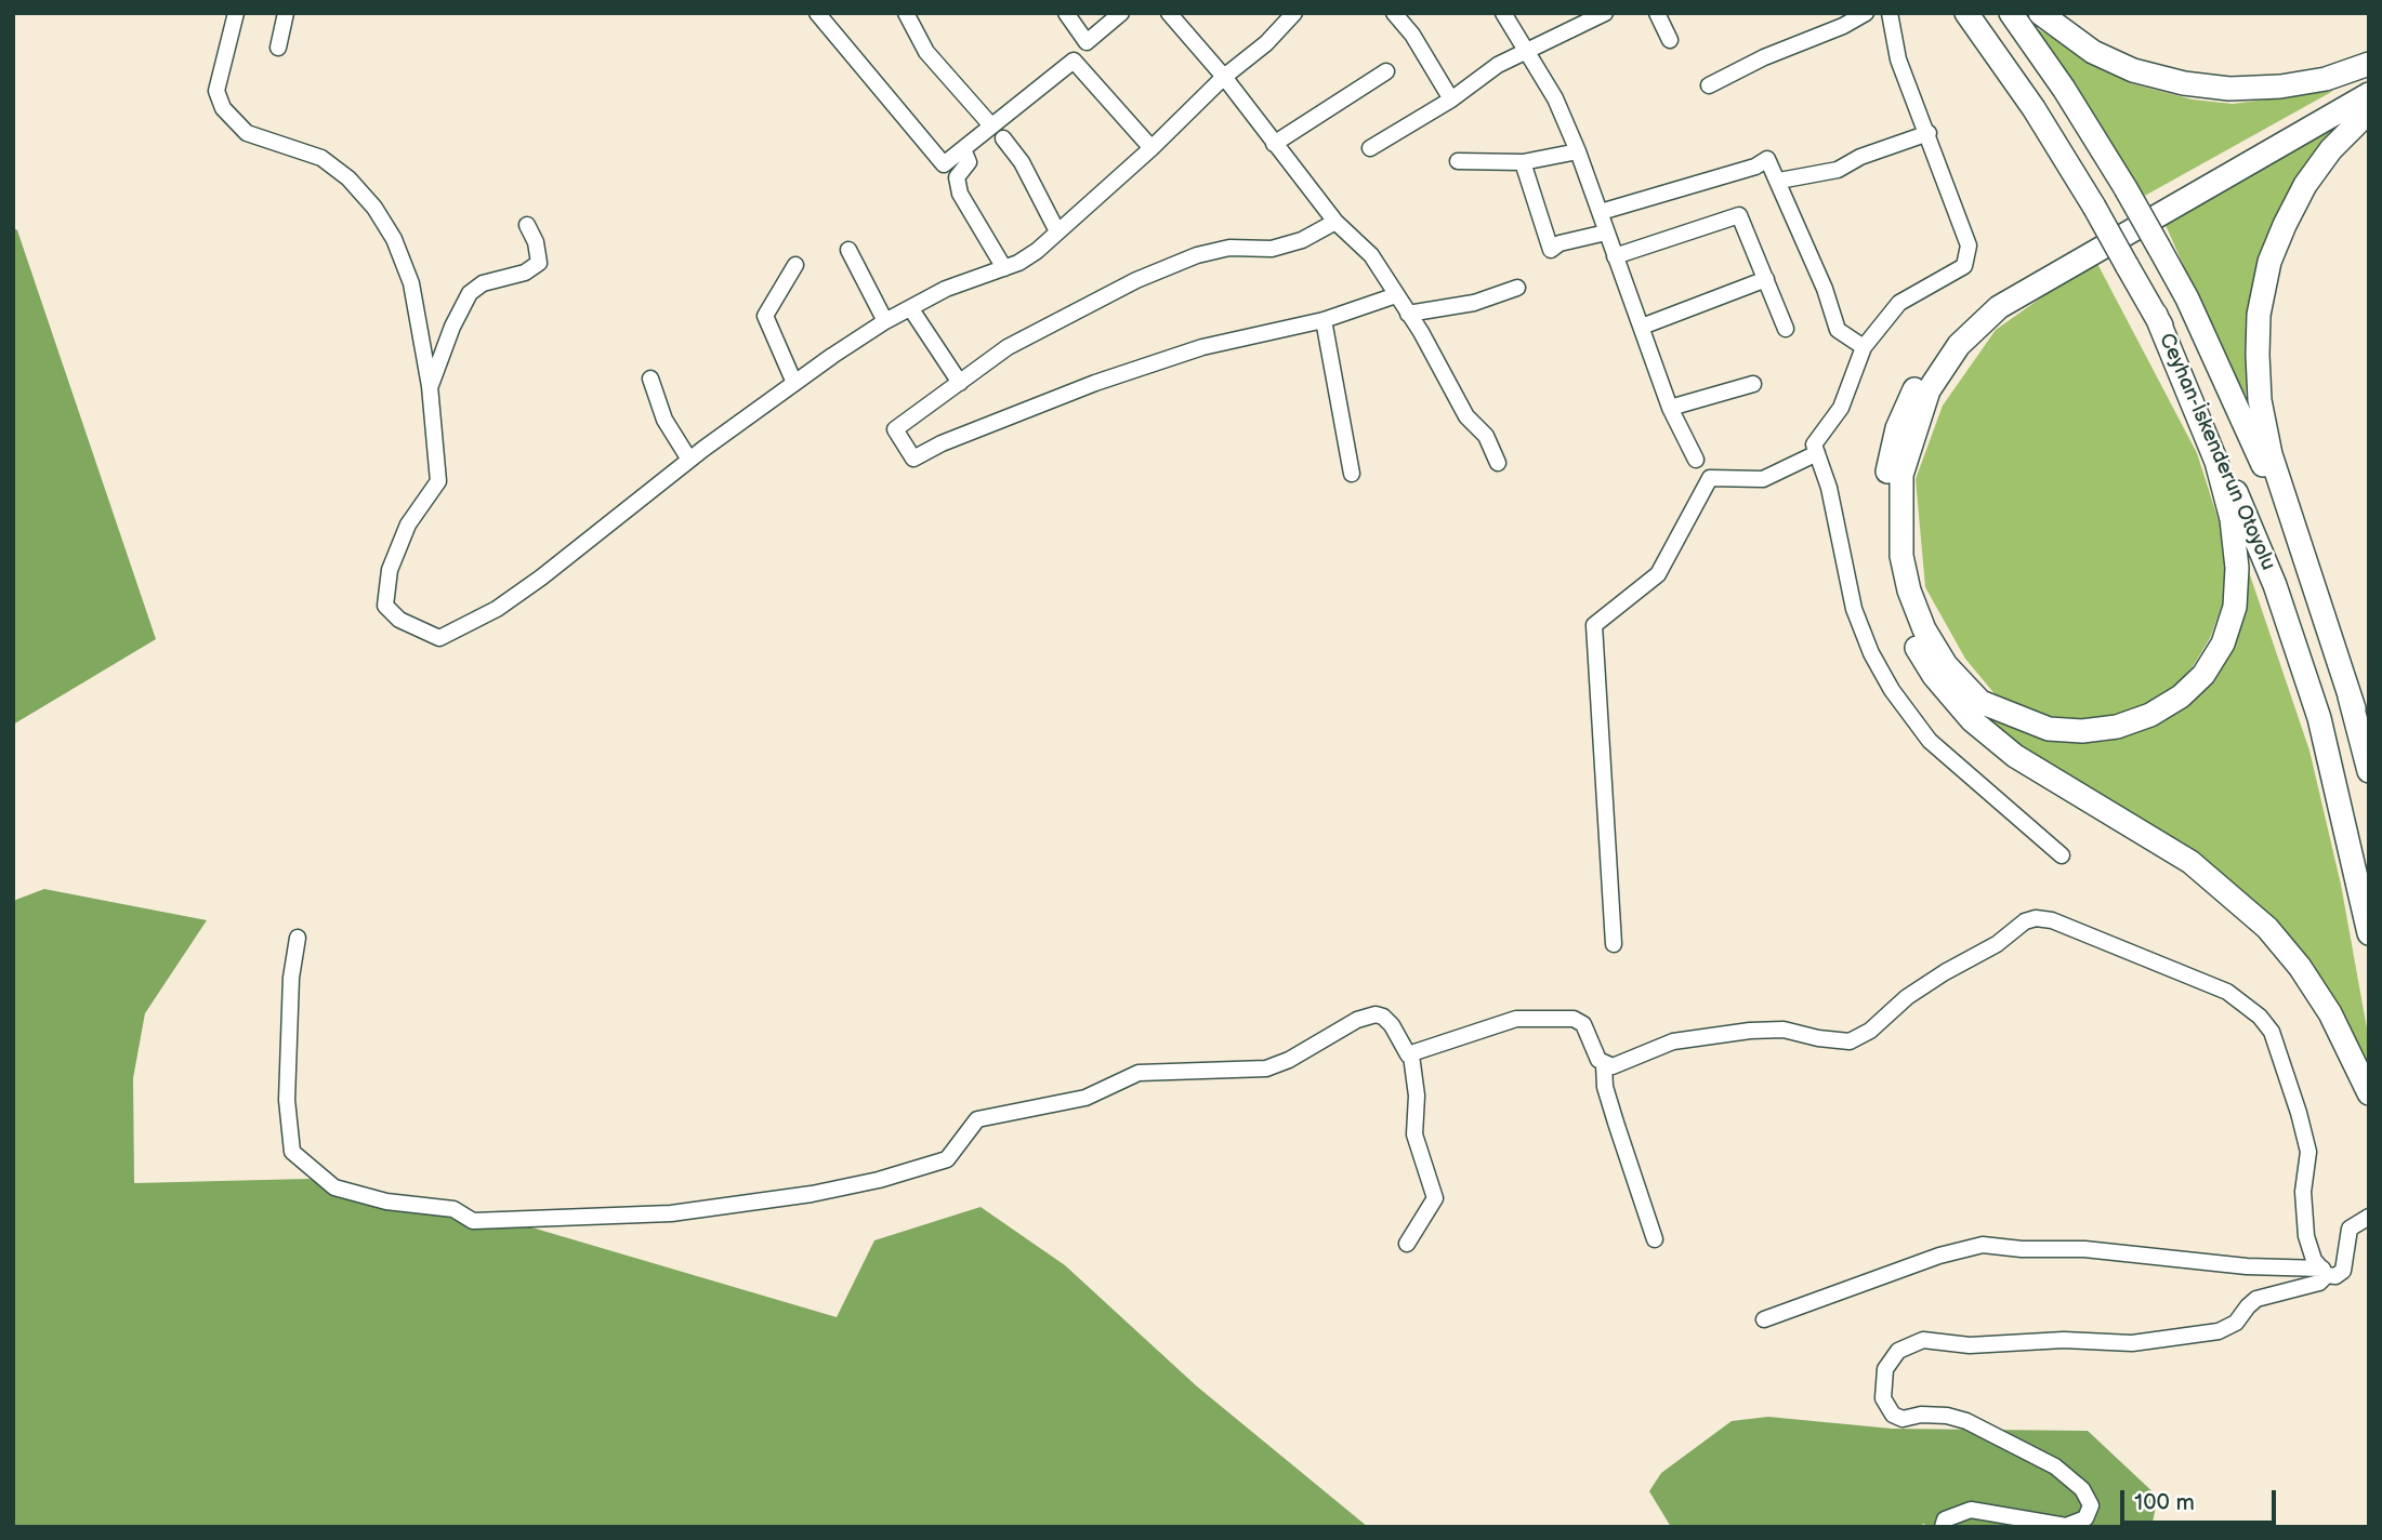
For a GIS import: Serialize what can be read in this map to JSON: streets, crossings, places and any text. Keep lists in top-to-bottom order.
{
  "streets": {
    "highway": ["Ceyhan-İskenderun Otoyolu"]
  },
  "scale_bar": "100 m"
}
